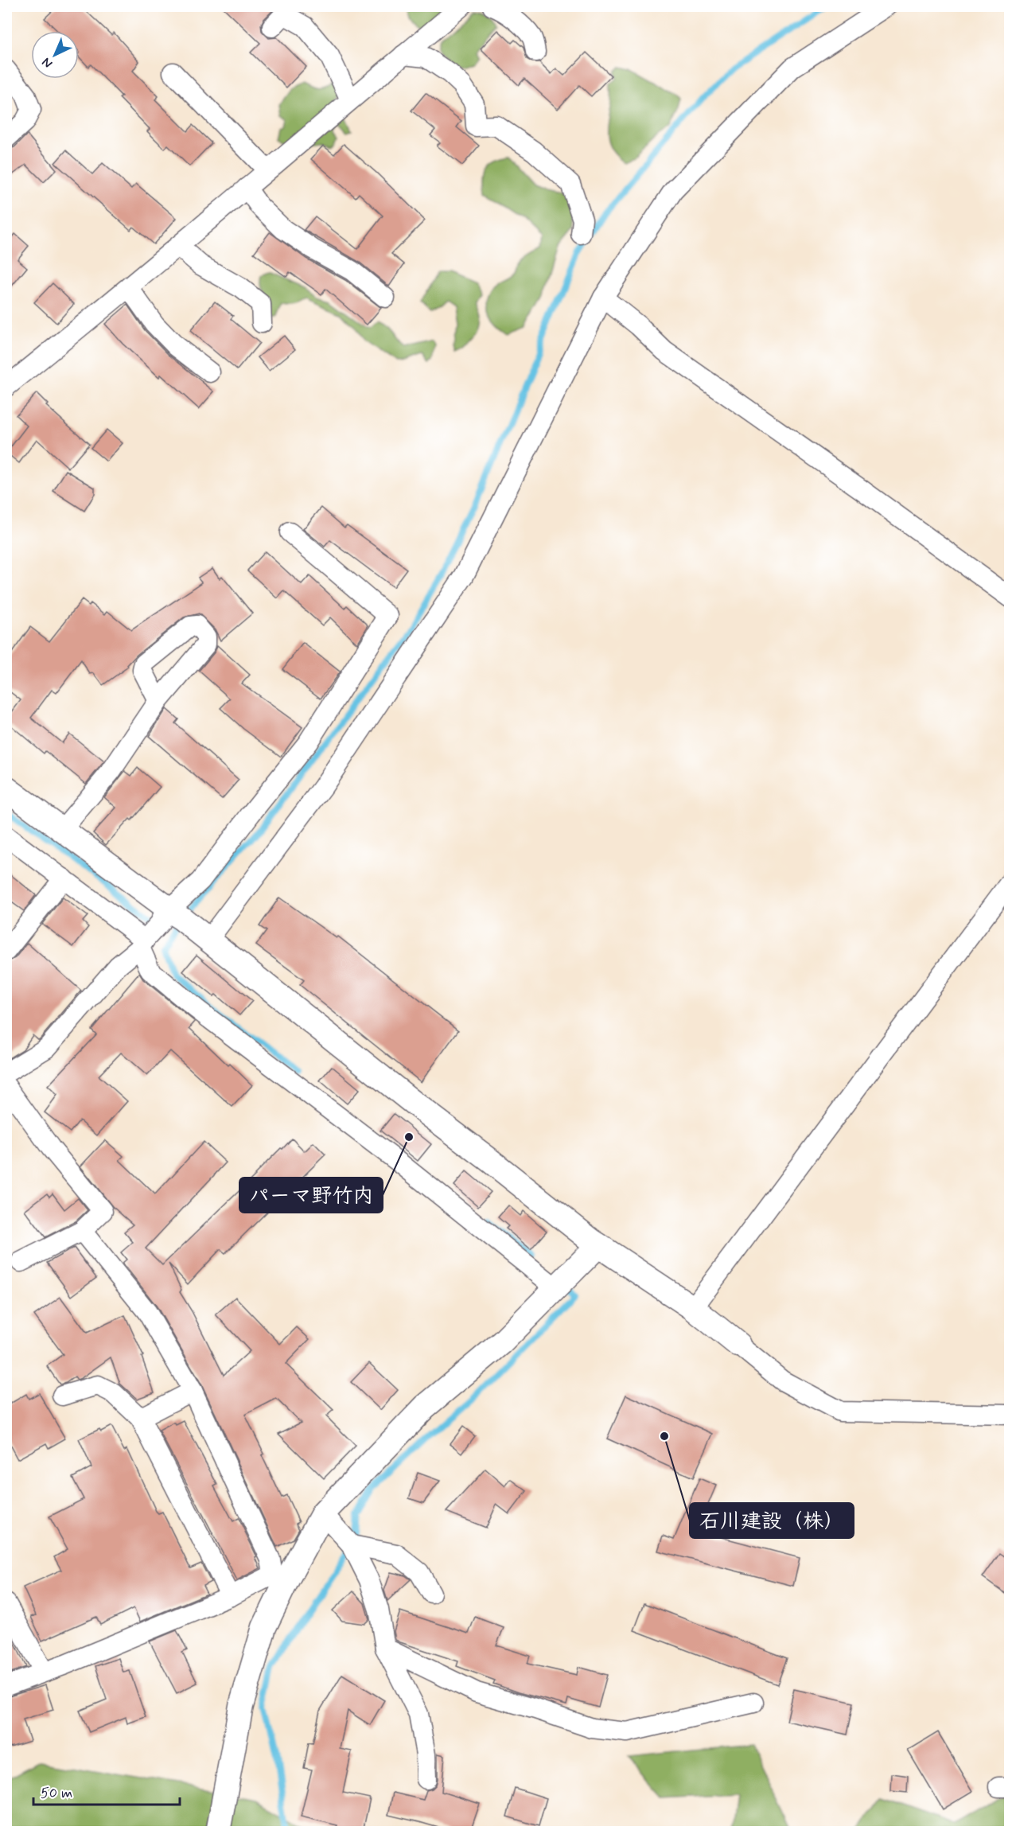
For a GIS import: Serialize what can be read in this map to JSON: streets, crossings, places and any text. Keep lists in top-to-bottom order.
{
  "places": ["パーマ野竹内", "石川建設（株）"],
  "scale_bar": "50 m",
  "north": "bottom left"
}
